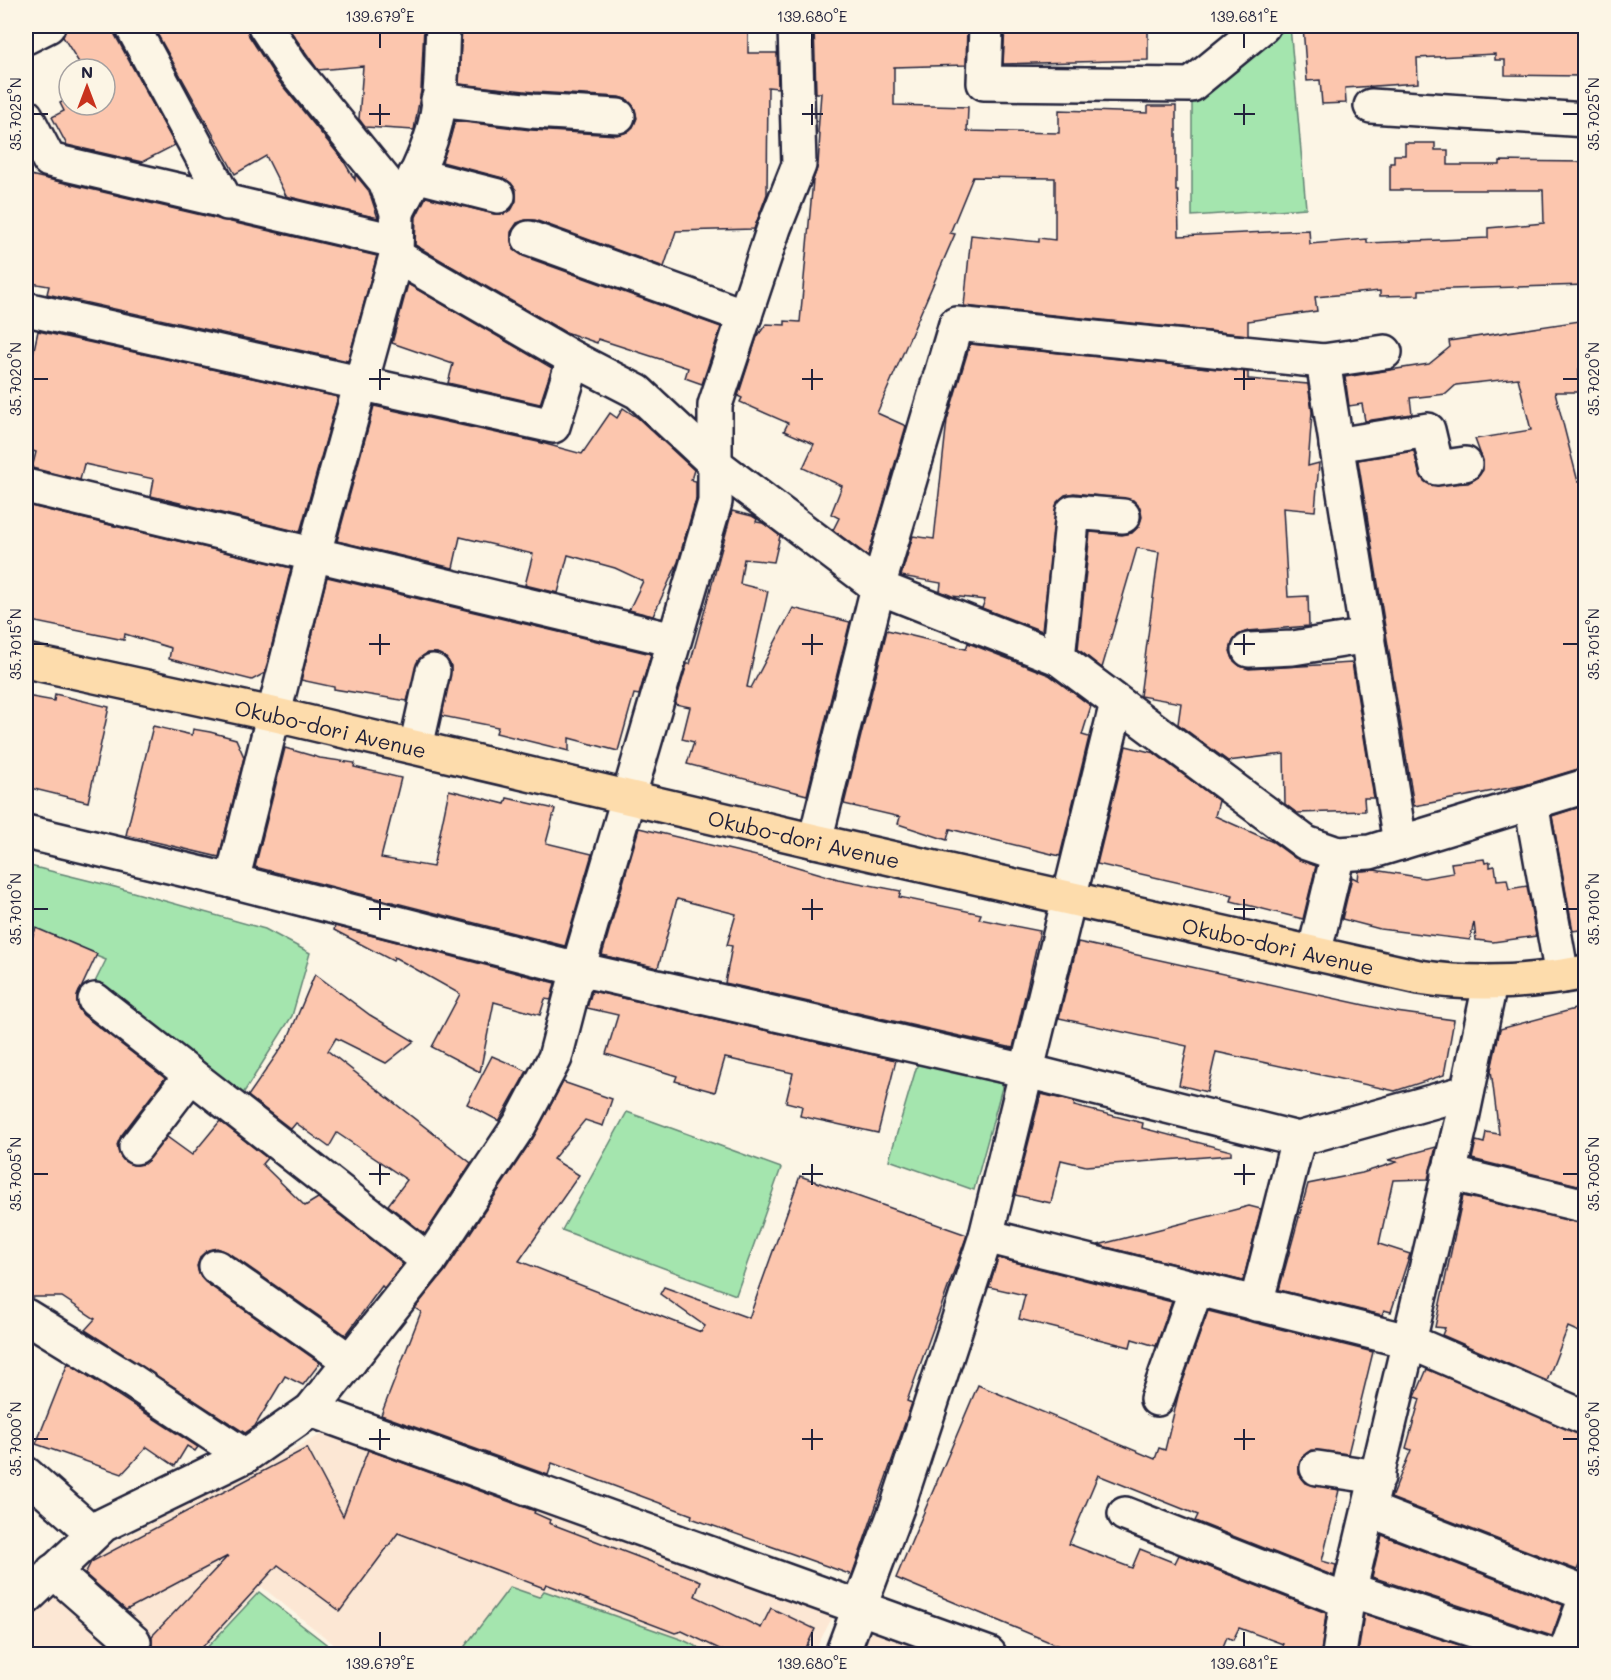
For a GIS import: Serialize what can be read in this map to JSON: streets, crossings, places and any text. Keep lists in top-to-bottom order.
{
  "streets": {
    "main road": ["Okubo-dori Avenue"]
  },
  "north": "top",
  "coordinates": [
    "139.679°E",
    "139.680°E",
    "139.681°E",
    "35.7025°N",
    "35.7020°N",
    "35.7015°N",
    "35.7010°N",
    "35.7005°N",
    "35.7000°N"
  ]
}
